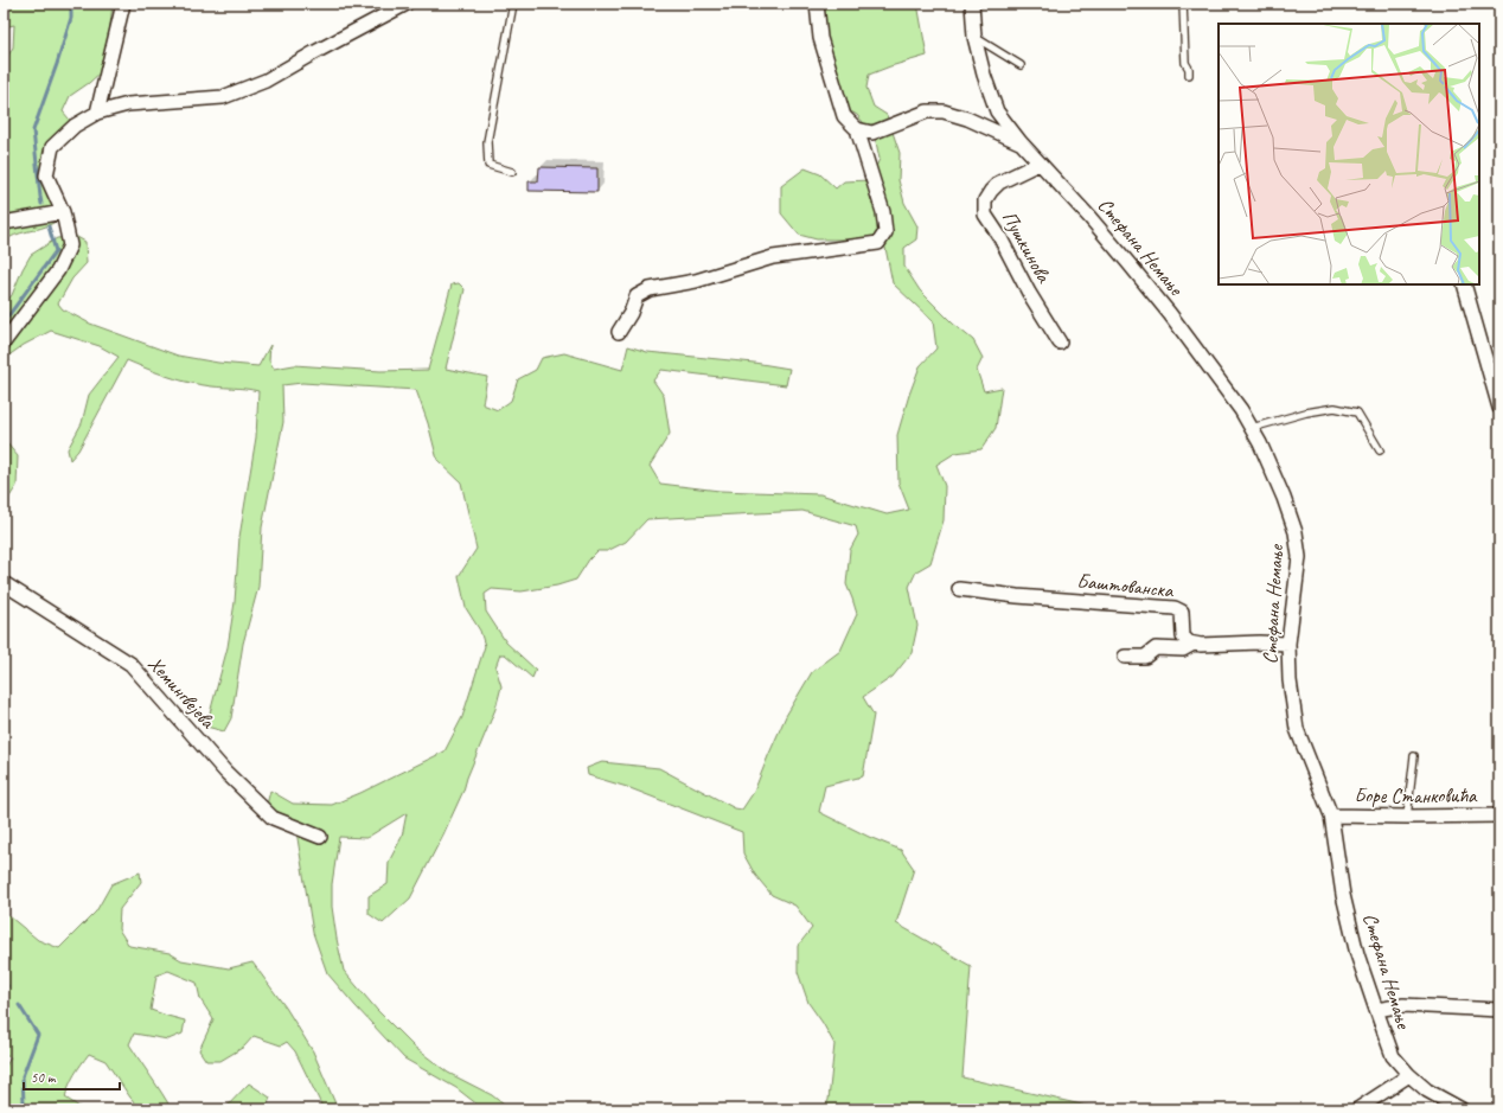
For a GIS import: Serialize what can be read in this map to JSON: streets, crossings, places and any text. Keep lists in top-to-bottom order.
{
  "streets": {
    "street": [
      "Пушкинова",
      "Стефана Немање",
      "Баштованска",
      "Хемингвејева",
      "Боре Станковића"
    ]
  },
  "crossings": [
    ["Пушкинова", "Стефана Немање"],
    ["Стефана Немање", "Боре Станковића"]
  ],
  "scale_bar": "50 m"
}
